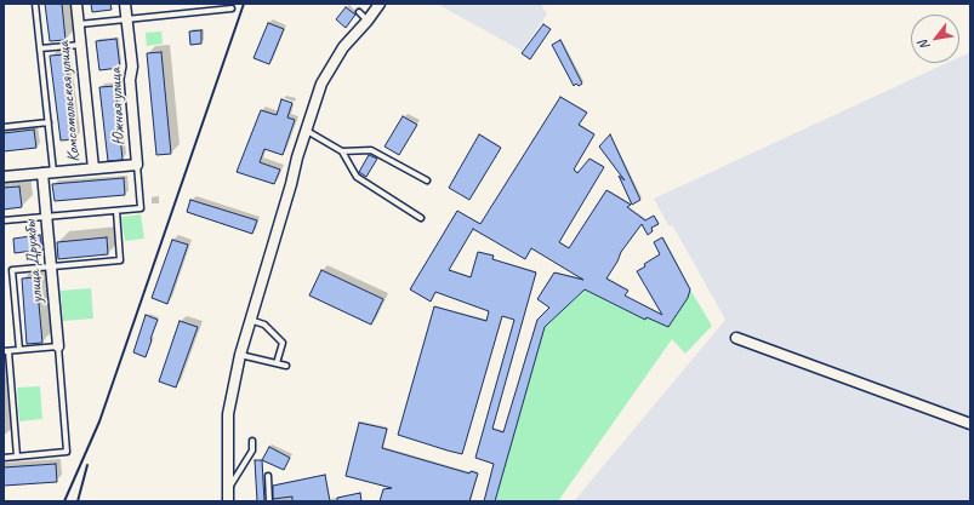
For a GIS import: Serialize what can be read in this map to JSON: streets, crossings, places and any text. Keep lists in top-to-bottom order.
{
  "streets": {
    "street": ["Комсомольская улица", "Южная улица", "улица Дружбы"]
  },
  "crossings": [
    ["Комсомольская улица", "Южная улица"],
    ["Комсомольская улица", "улица Дружбы"]
  ],
  "north": "bottom left"
}
